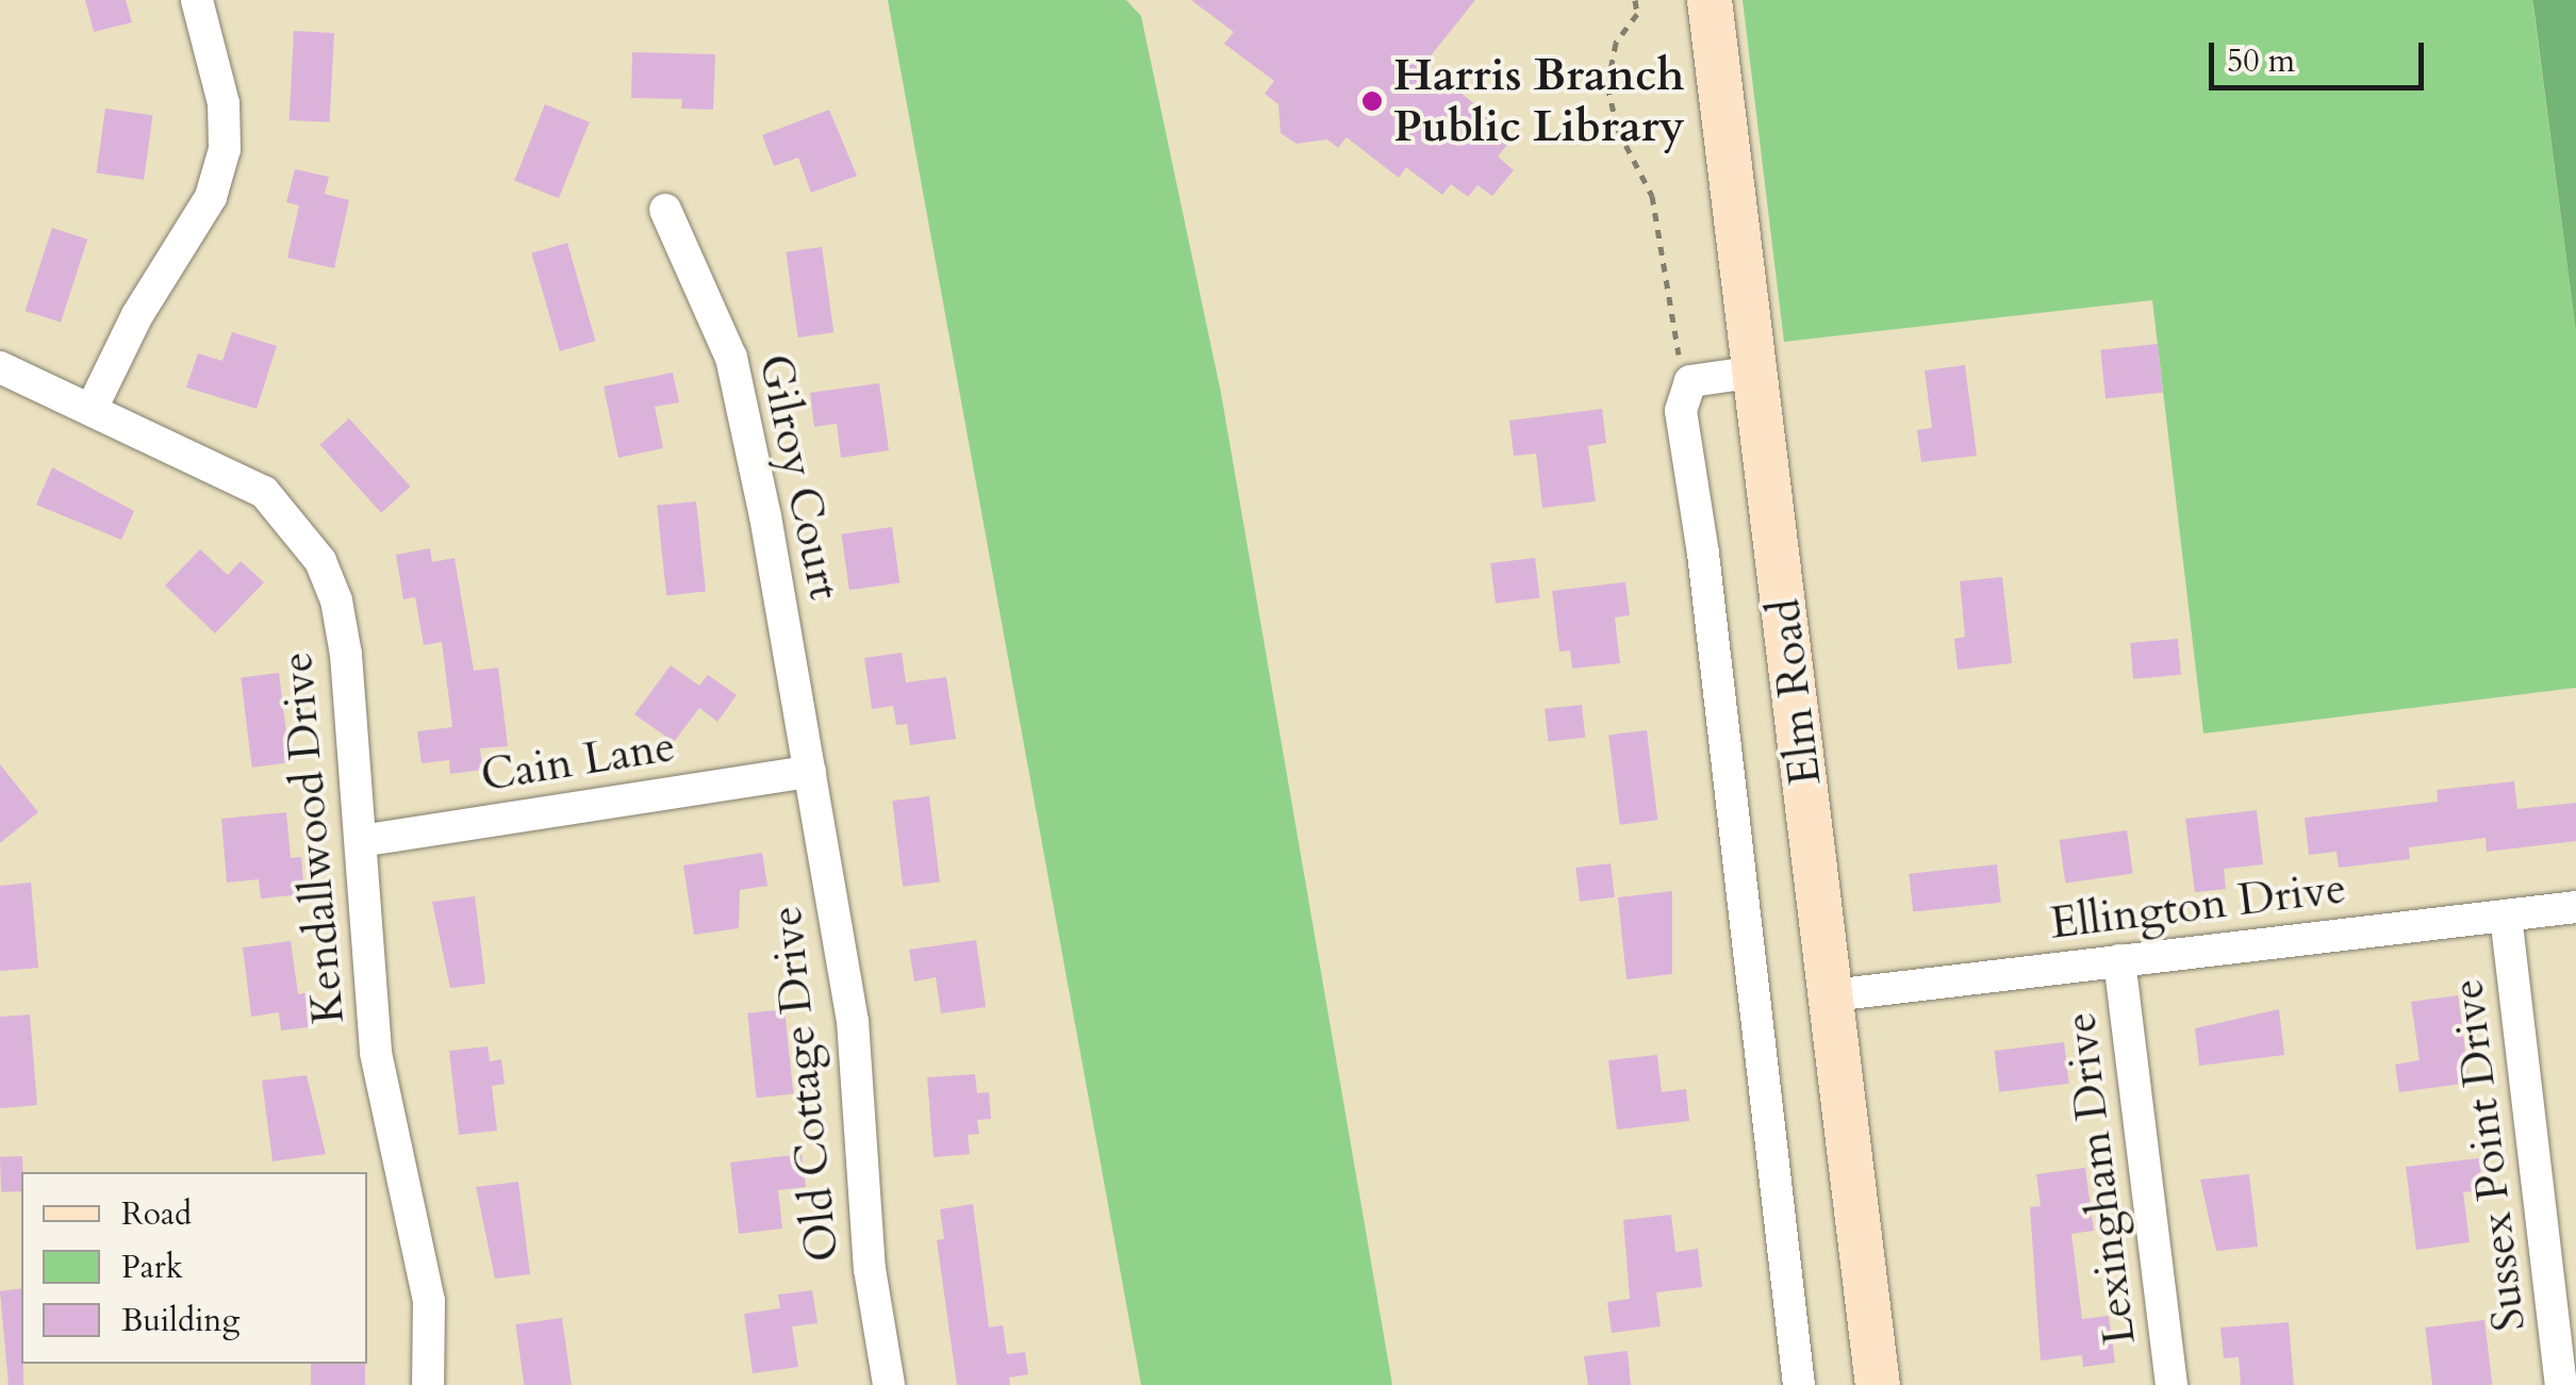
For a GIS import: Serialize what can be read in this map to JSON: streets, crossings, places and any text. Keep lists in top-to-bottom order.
{
  "streets": {
    "street": [
      "Gilroy Court",
      "Elm Road",
      "Cain Lane",
      "Kendallwood Drive",
      "Ellington Drive",
      "Old Cottage Drive",
      "Sussex Point Drive",
      "Lexingham Drive"
    ]
  },
  "crossings": [
    ["Gilroy Court", "Cain Lane"],
    ["Gilroy Court", "Old Cottage Drive"],
    ["Elm Road", "Ellington Drive"],
    ["Cain Lane", "Kendallwood Drive"],
    ["Cain Lane", "Old Cottage Drive"],
    ["Ellington Drive", "Sussex Point Drive"],
    ["Ellington Drive", "Lexingham Drive"]
  ],
  "places": ["Harris Branch Public Library"],
  "legend": ["Road", "Park", "Building"],
  "scale_bar": "50 m"
}
